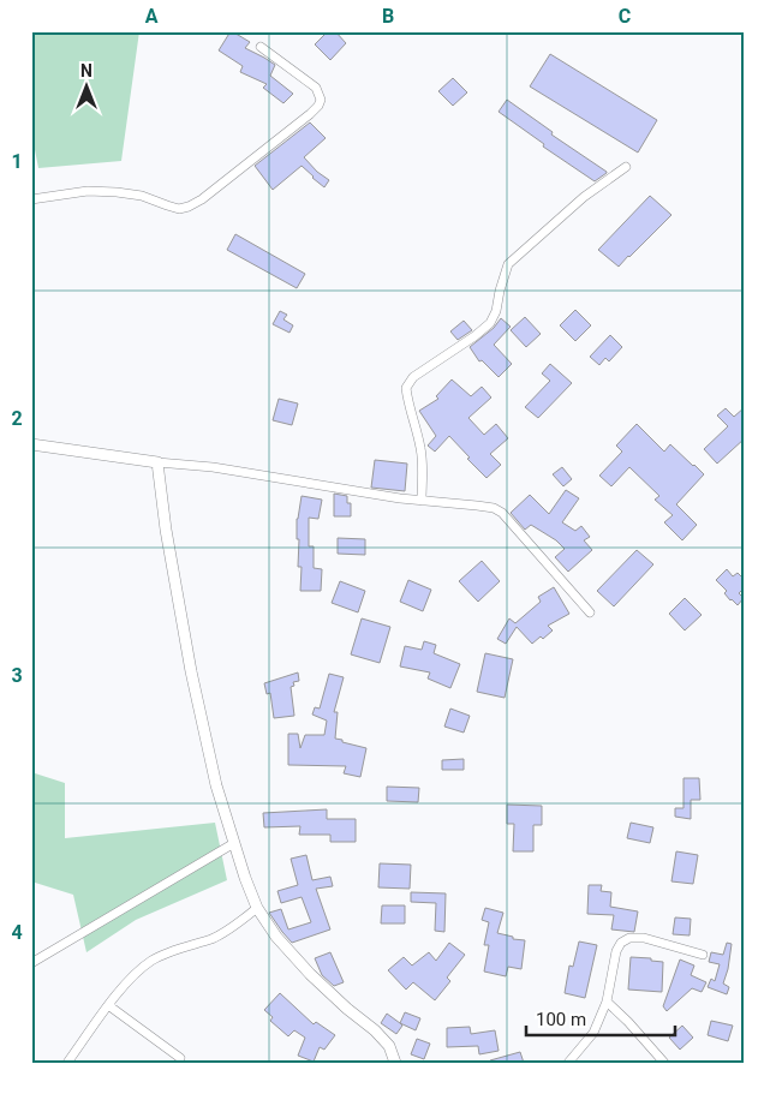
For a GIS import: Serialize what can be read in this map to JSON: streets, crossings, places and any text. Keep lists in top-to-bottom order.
{
  "scale_bar": "100 m",
  "north": "top",
  "grid": {
    "columns": ["A", "B", "C"],
    "rows": [
      "1",
      "2",
      "3",
      "4"
    ]
  }
}
